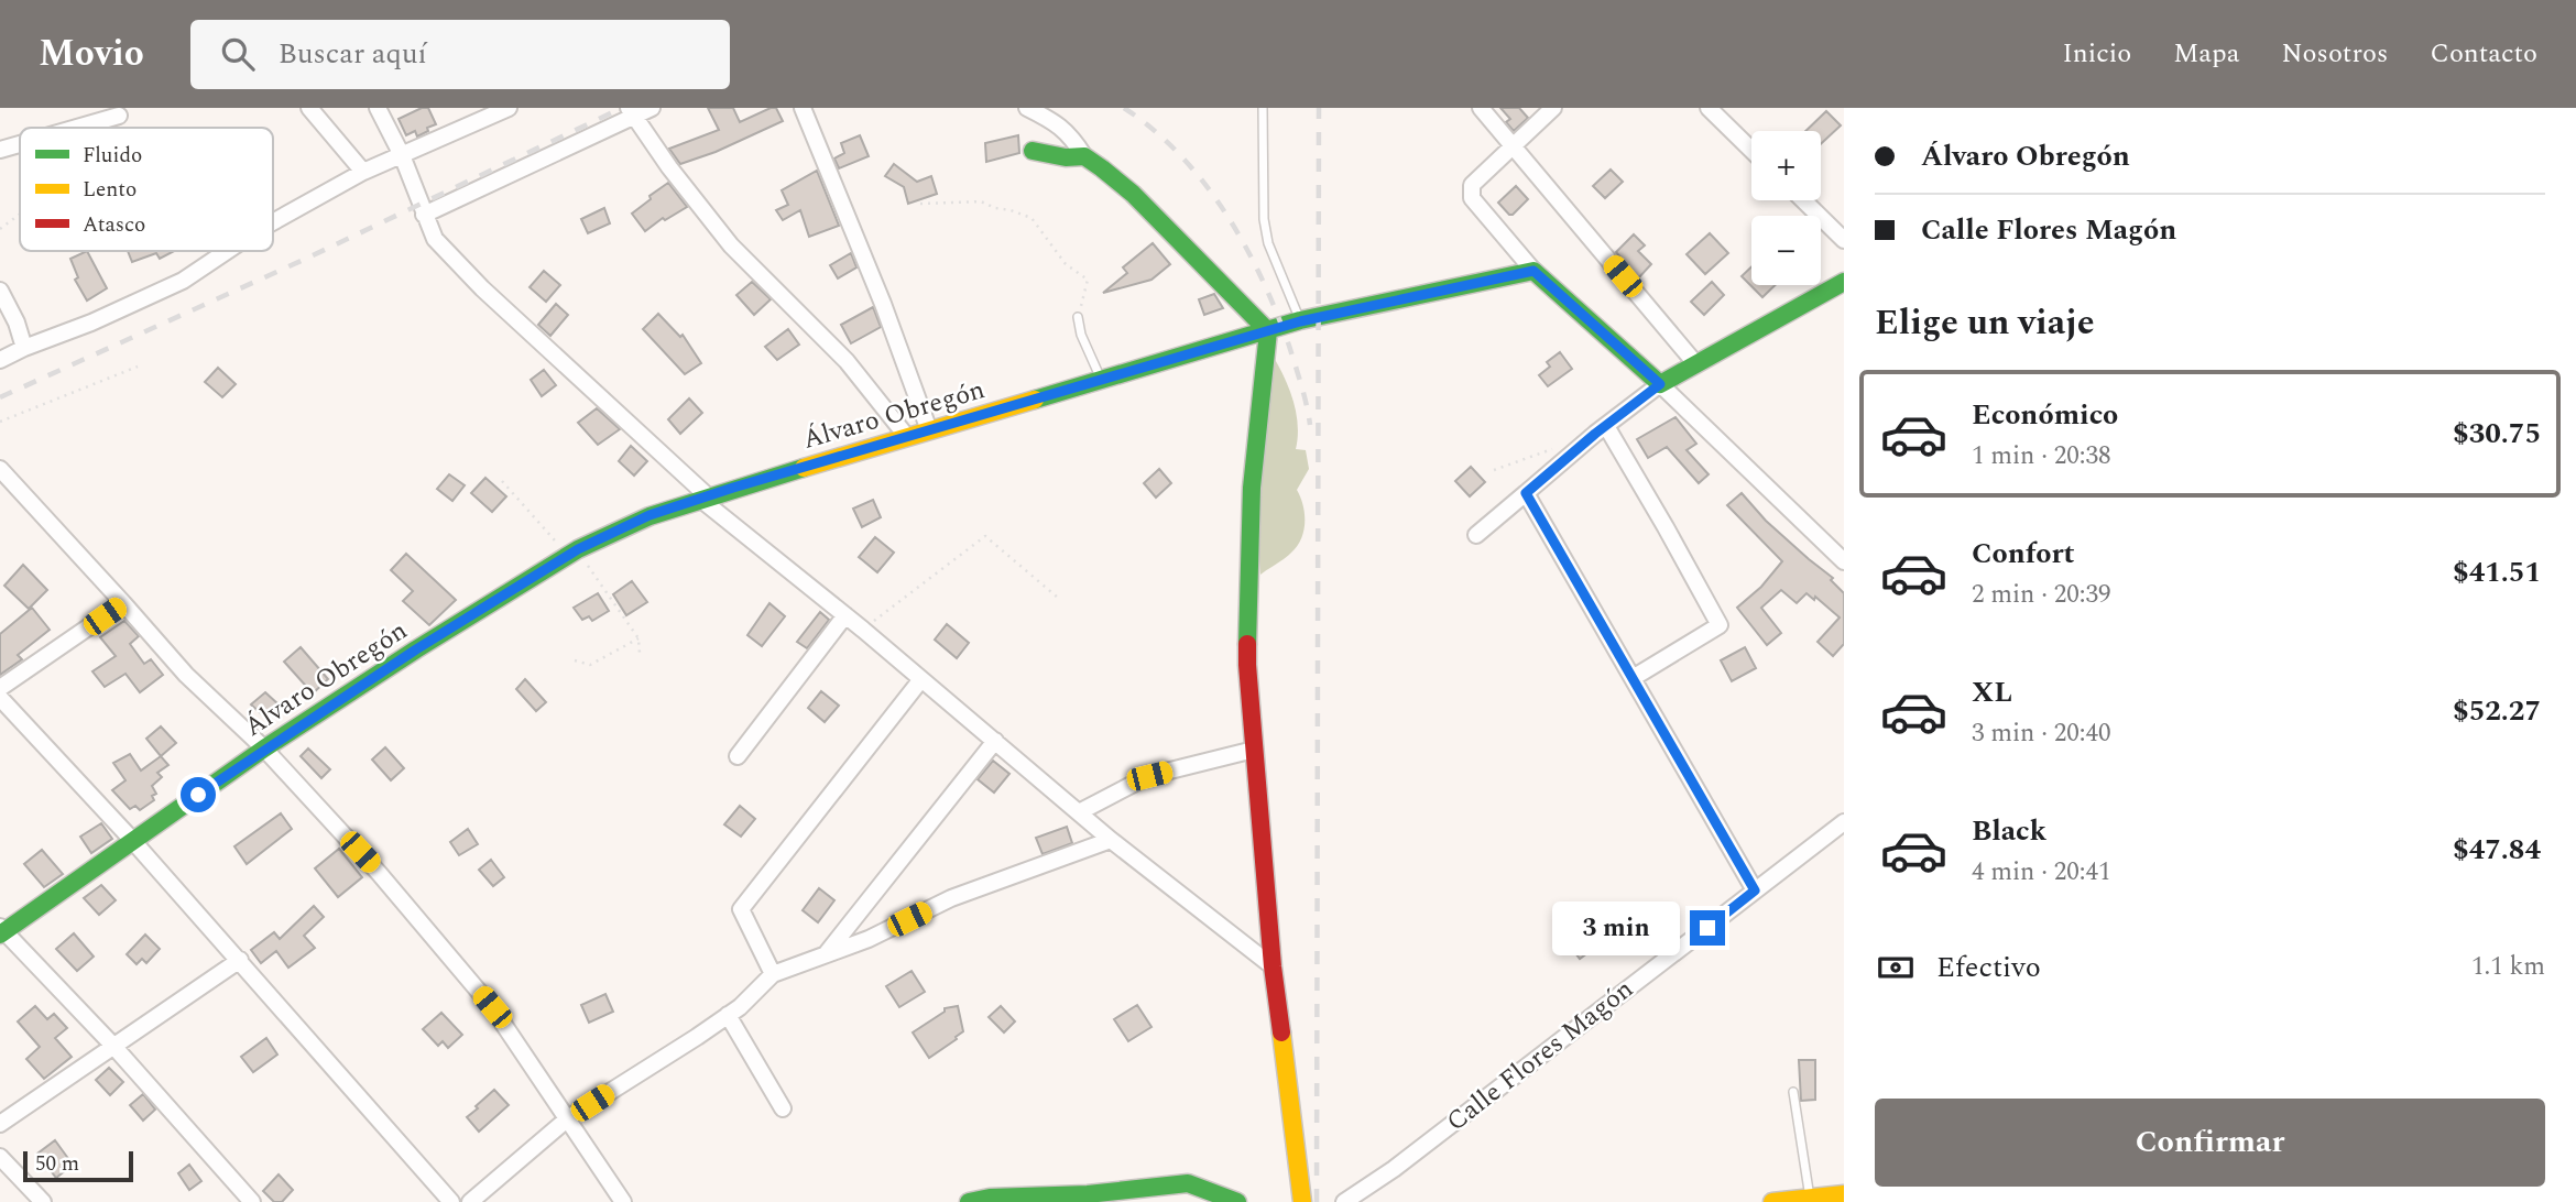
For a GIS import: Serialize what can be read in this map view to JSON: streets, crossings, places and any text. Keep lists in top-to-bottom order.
{
  "streets": {
    "street": ["Álvaro Obregón", "Calle Flores Magón"]
  },
  "legend": ["Fluido", "Lento", "Atasco"],
  "scale_bar": "50 m",
  "page": {
    "header": "Movio",
    "search": "Buscar aquí",
    "nav": [
      "Inicio",
      "Mapa",
      "Nosotros",
      "Contacto"
    ],
    "banner": ["Álvaro Obregón", "Calle Flores Magón"],
    "map_buttons": ["+", "−"],
    "heading": "Elige un viaje",
    "list": [
      {
        "name": "Económico",
        "note": "1 min · 20:38",
        "value": "$30.75"
      },
      {
        "name": "Confort",
        "note": "2 min · 20:39",
        "value": "$41.51"
      },
      {
        "name": "XL",
        "note": "3 min · 20:40",
        "value": "$52.27"
      },
      {
        "name": "Black",
        "note": "4 min · 20:41",
        "value": "$47.84"
      }
    ],
    "bubble": "3 min",
    "pay": ["Efectivo", "1.1 km"],
    "buttons": "Confirmar",
    "scale": "50 m"
  }
}
